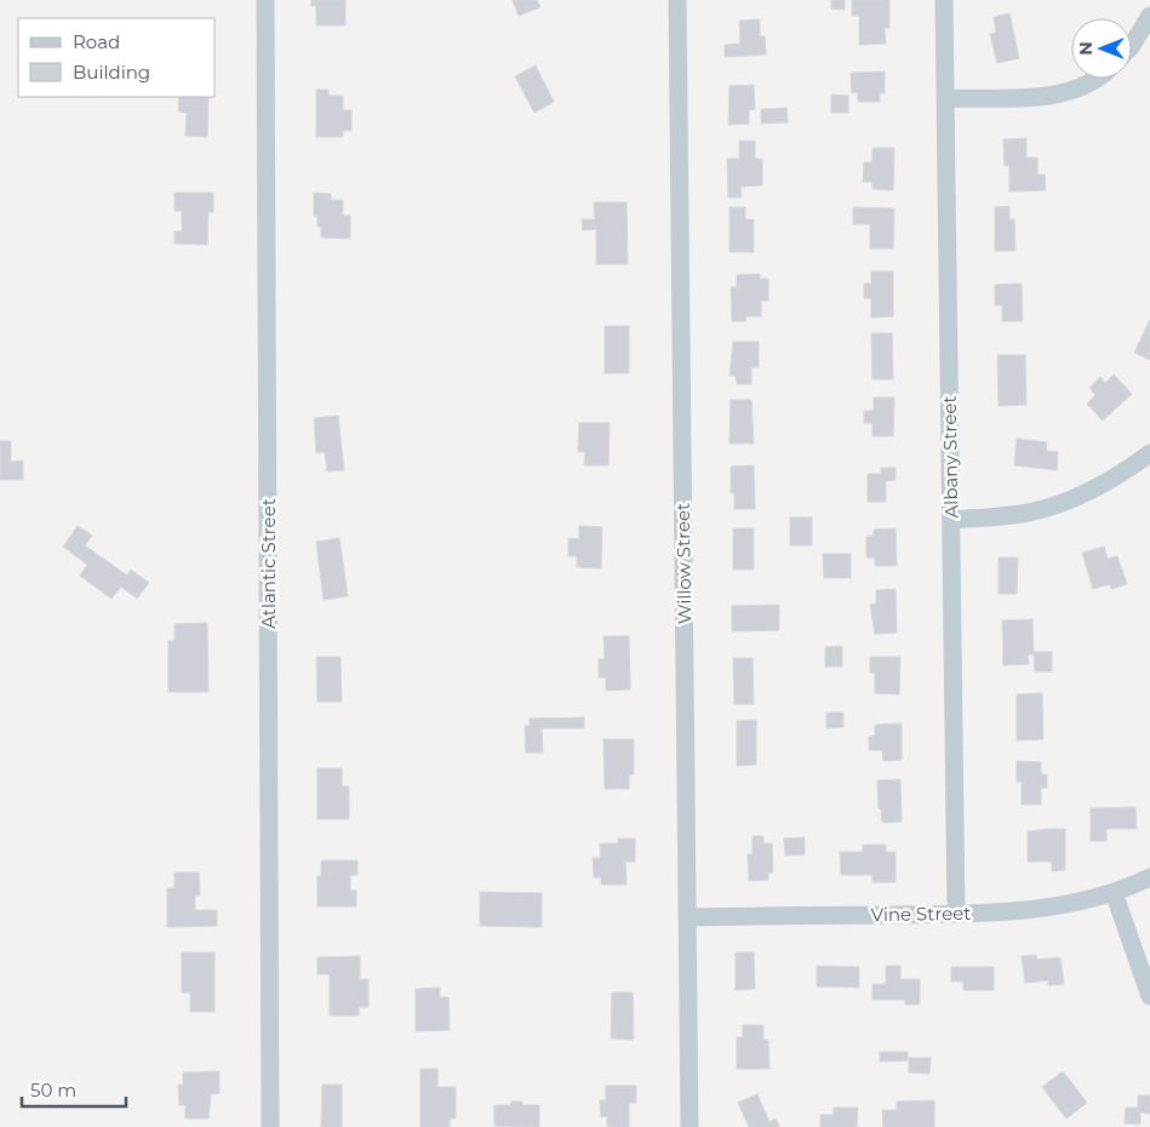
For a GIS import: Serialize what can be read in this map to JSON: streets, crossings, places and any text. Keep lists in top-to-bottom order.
{
  "streets": {
    "street": [
      "Albany Street",
      "Atlantic Street",
      "Willow Street",
      "Vine Street"
    ]
  },
  "crossings": [
    ["Albany Street", "Vine Street"],
    ["Willow Street", "Vine Street"]
  ],
  "legend": ["Road", "Building"],
  "scale_bar": "50 m",
  "north": "left"
}
